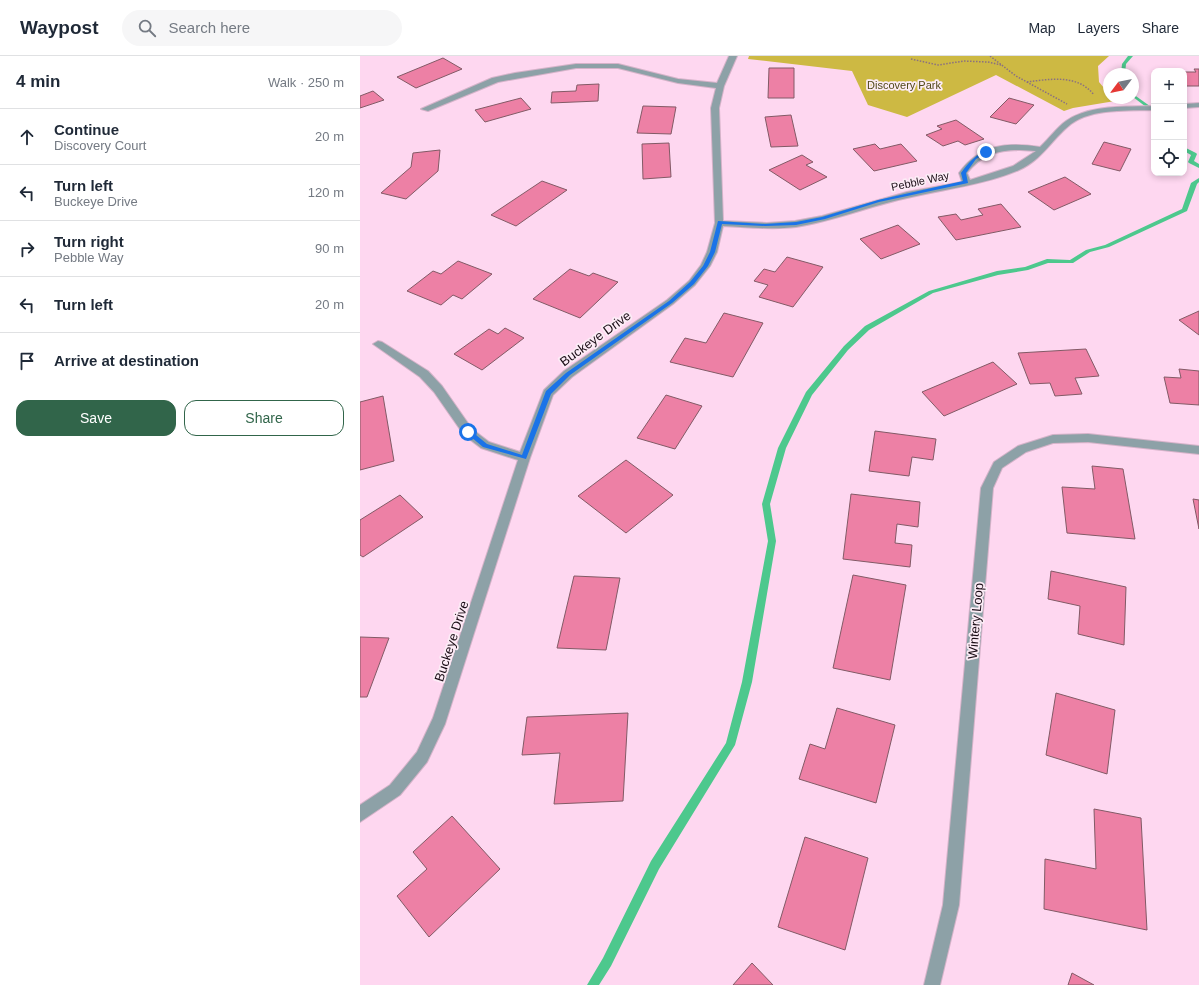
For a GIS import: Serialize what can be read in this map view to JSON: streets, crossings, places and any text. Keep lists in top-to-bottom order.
{
  "streets": {
    "street": ["Pebble Way", "Buckeye Drive", "Wintery Loop"]
  },
  "crossings": [
    ["Pebble Way", "Buckeye Drive"]
  ],
  "parks": ["Discovery Park"],
  "north": "bottom left",
  "page": {
    "header": "Waypost",
    "search": "Search here",
    "nav": ["Map", "Layers", "Share"],
    "heading": ["4 min", "Walk · 250 m"],
    "map_buttons": ["+", "−"],
    "list": [
      ["Continue", "Discovery Court", "20 m"],
      ["Turn left", "Buckeye Drive", "120 m"],
      ["Turn right", "Pebble Way", "90 m"],
      ["Turn left", "20 m"],
      "Arrive at destination"
    ],
    "buttons": ["Save", "Share"]
  }
}
